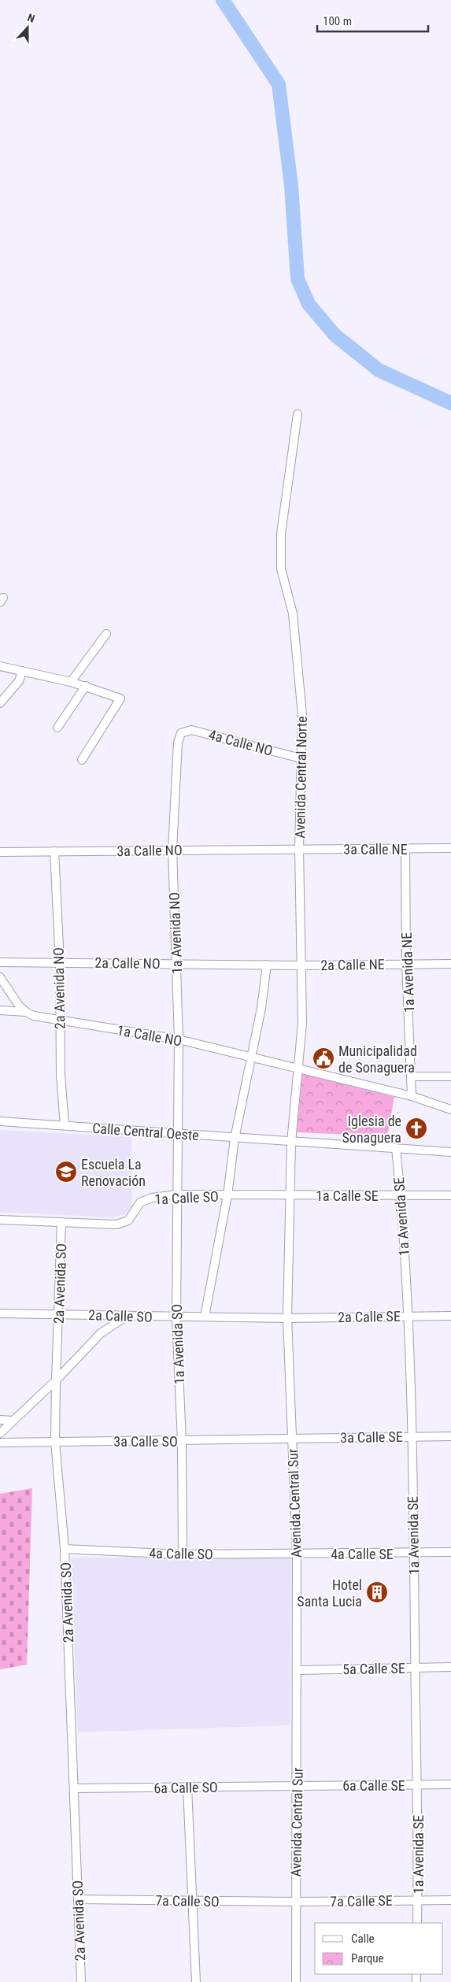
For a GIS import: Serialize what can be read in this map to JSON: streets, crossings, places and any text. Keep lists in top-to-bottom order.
{
  "streets": {
    "street": [
      "4a Calle NO",
      "Avenida Central Norte",
      "3a Calle NE",
      "3a Calle NO",
      "1a Avenida NO",
      "2a Calle NO",
      "2a Calle NE",
      "1a Avenida NE",
      "2a Avenida NO",
      "1a Calle NO",
      "Calle Central Oeste",
      "1a Calle SE",
      "1a Calle SO",
      "1a Avenida SE",
      "2a Avenida SO",
      "2a Calle SO",
      "2a Calle SE",
      "1a Avenida SO",
      "3a Calle SE",
      "3a Calle SO",
      "Avenida Central Sur",
      "4a Calle SO",
      "4a Calle SE",
      "5a Calle SE",
      "6a Calle SE",
      "6a Calle SO",
      "7a Calle SO",
      "7a Calle SE"
    ]
  },
  "crossings": [
    ["4a Calle NO", "Avenida Central Norte"],
    ["4a Calle NO", "1a Avenida NO"],
    ["Avenida Central Norte", "3a Calle NE"],
    ["Avenida Central Norte", "3a Calle NO"],
    ["Avenida Central Norte", "2a Calle NO"],
    ["Avenida Central Norte", "2a Calle NE"],
    ["Avenida Central Norte", "1a Calle NO"],
    ["Avenida Central Norte", "Calle Central Oeste"],
    ["Avenida Central Norte", "Avenida Central Sur"],
    ["3a Calle NE", "3a Calle NO"],
    ["3a Calle NE", "1a Avenida NE"],
    ["3a Calle NO", "1a Avenida NO"],
    ["3a Calle NO", "2a Avenida NO"],
    ["1a Avenida NO", "2a Calle NO"],
    ["1a Avenida NO", "1a Calle NO"],
    ["1a Avenida NO", "Calle Central Oeste"],
    ["1a Avenida NO", "1a Avenida SO"],
    ["2a Calle NO", "2a Calle NE"],
    ["2a Calle NO", "2a Avenida NO"],
    ["2a Calle NE", "1a Avenida NE"],
    ["1a Avenida NE", "1a Calle NO"],
    ["2a Avenida NO", "1a Calle NO"],
    ["2a Avenida NO", "Calle Central Oeste"],
    ["Calle Central Oeste", "1a Avenida SE"],
    ["Calle Central Oeste", "1a Avenida SO"],
    ["Calle Central Oeste", "Avenida Central Sur"],
    ["1a Calle SE", "1a Calle SO"],
    ["1a Calle SE", "1a Avenida SE"],
    ["1a Calle SE", "Avenida Central Sur"],
    ["1a Calle SO", "2a Avenida SO"],
    ["1a Calle SO", "1a Avenida SO"],
    ["1a Calle SO", "Avenida Central Sur"],
    ["1a Avenida SE", "2a Calle SE"],
    ["1a Avenida SE", "3a Calle SE"],
    ["1a Avenida SE", "4a Calle SE"],
    ["1a Avenida SE", "5a Calle SE"],
    ["1a Avenida SE", "6a Calle SE"],
    ["1a Avenida SE", "7a Calle SE"],
    ["2a Avenida SO", "2a Calle SO"],
    ["2a Avenida SO", "3a Calle SO"],
    ["2a Avenida SO", "4a Calle SO"],
    ["2a Avenida SO", "6a Calle SO"],
    ["2a Avenida SO", "7a Calle SO"],
    ["2a Calle SO", "2a Calle SE"],
    ["2a Calle SO", "1a Avenida SO"],
    ["2a Calle SO", "Avenida Central Sur"],
    ["2a Calle SE", "Avenida Central Sur"],
    ["1a Avenida SO", "3a Calle SO"],
    ["1a Avenida SO", "4a Calle SO"],
    ["3a Calle SE", "3a Calle SO"],
    ["3a Calle SE", "Avenida Central Sur"],
    ["3a Calle SO", "Avenida Central Sur"],
    ["Avenida Central Sur", "4a Calle SO"],
    ["Avenida Central Sur", "4a Calle SE"],
    ["Avenida Central Sur", "5a Calle SE"],
    ["Avenida Central Sur", "6a Calle SE"],
    ["Avenida Central Sur", "6a Calle SO"],
    ["Avenida Central Sur", "7a Calle SO"],
    ["Avenida Central Sur", "7a Calle SE"],
    ["4a Calle SO", "4a Calle SE"],
    ["6a Calle SE", "6a Calle SO"],
    ["7a Calle SO", "7a Calle SE"]
  ],
  "places": {
    "public building": ["Municipalidad de Sonaguera"],
    "church": ["Iglesia de Sonaguera"],
    "school or university": ["Escuela La Renovación"],
    "building": ["Hotel Santa Lucia"]
  },
  "legend": ["Calle", "Parque"],
  "scale_bar": "100 m",
  "north": "top"
}
